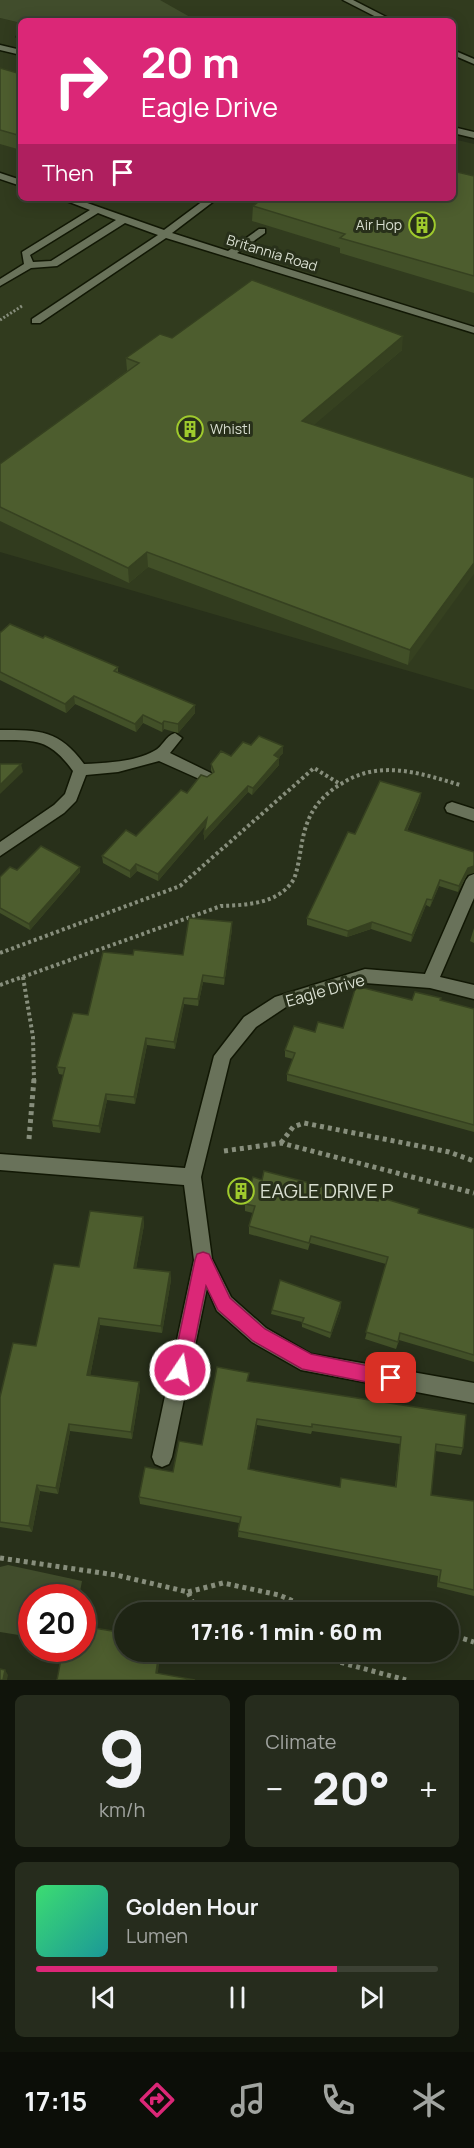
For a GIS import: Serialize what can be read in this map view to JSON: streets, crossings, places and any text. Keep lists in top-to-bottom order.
{
  "streets": {
    "street": ["Britannia Road", "Eagle Drive"]
  },
  "places": {
    "building": ["Air Hop", "Whistl", "EAGLE DRIVE P"]
  },
  "page": {
    "turn": ["20 m", "Eagle Drive"],
    "then": "Then",
    "limit": "20",
    "trip": "17:16 · 1 min · 60 m",
    "tile": [
      ["9", "km/h"],
      "Climate"
    ],
    "heat": ["−", "20°", "+"],
    "song": ["Golden Hour", "Lumen"],
    "tabs": "17:15"
  }
}
